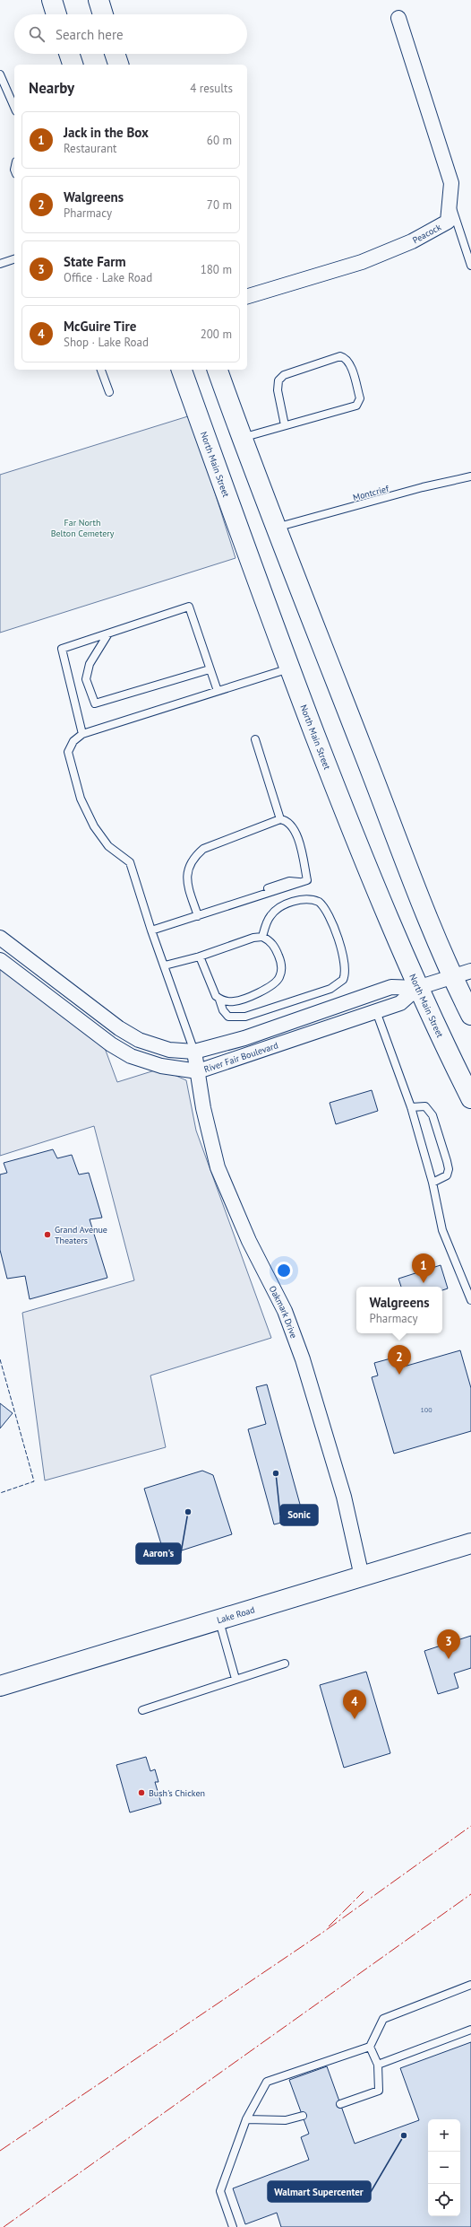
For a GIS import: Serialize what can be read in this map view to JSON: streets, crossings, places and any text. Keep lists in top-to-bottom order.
{
  "streets": {
    "main road": ["North Main Street", "Lake Road"],
    "street": ["Peacock", "River Fair Boulevard", "Oakmark Drive"],
    "lane": ["Montcrief"]
  },
  "crossings": [
    ["North Main Street", "River Fair Boulevard"],
    ["River Fair Boulevard", "Oakmark Drive"],
    ["Oakmark Drive", "Lake Road"]
  ],
  "parks": ["Far North Belton Cemetery"],
  "places": [
    "Grand Avenue Theaters",
    "Sonic",
    "Aaron's",
    "Bush's Chicken",
    "Walmart Supercenter"
  ],
  "house_numbers": ["100"],
  "page": {
    "search": "Search here",
    "heading": ["Nearby", "4 results"],
    "list": [
      {
        "mark": "1",
        "name": "Jack in the Box",
        "note": "Restaurant",
        "value": "60 m"
      },
      {
        "mark": "2",
        "name": "Walgreens",
        "note": "Pharmacy",
        "value": "70 m"
      },
      {
        "mark": "3",
        "name": "State Farm",
        "note": "Office · Lake Road",
        "value": "180 m"
      },
      {
        "mark": "4",
        "name": "McGuire Tire",
        "note": "Shop · Lake Road",
        "value": "200 m"
      }
    ],
    "pins": [
      "1",
      "2",
      "3",
      "4"
    ],
    "popup": ["Walgreens", "Pharmacy"],
    "map_buttons": ["+", "−"]
  }
}
